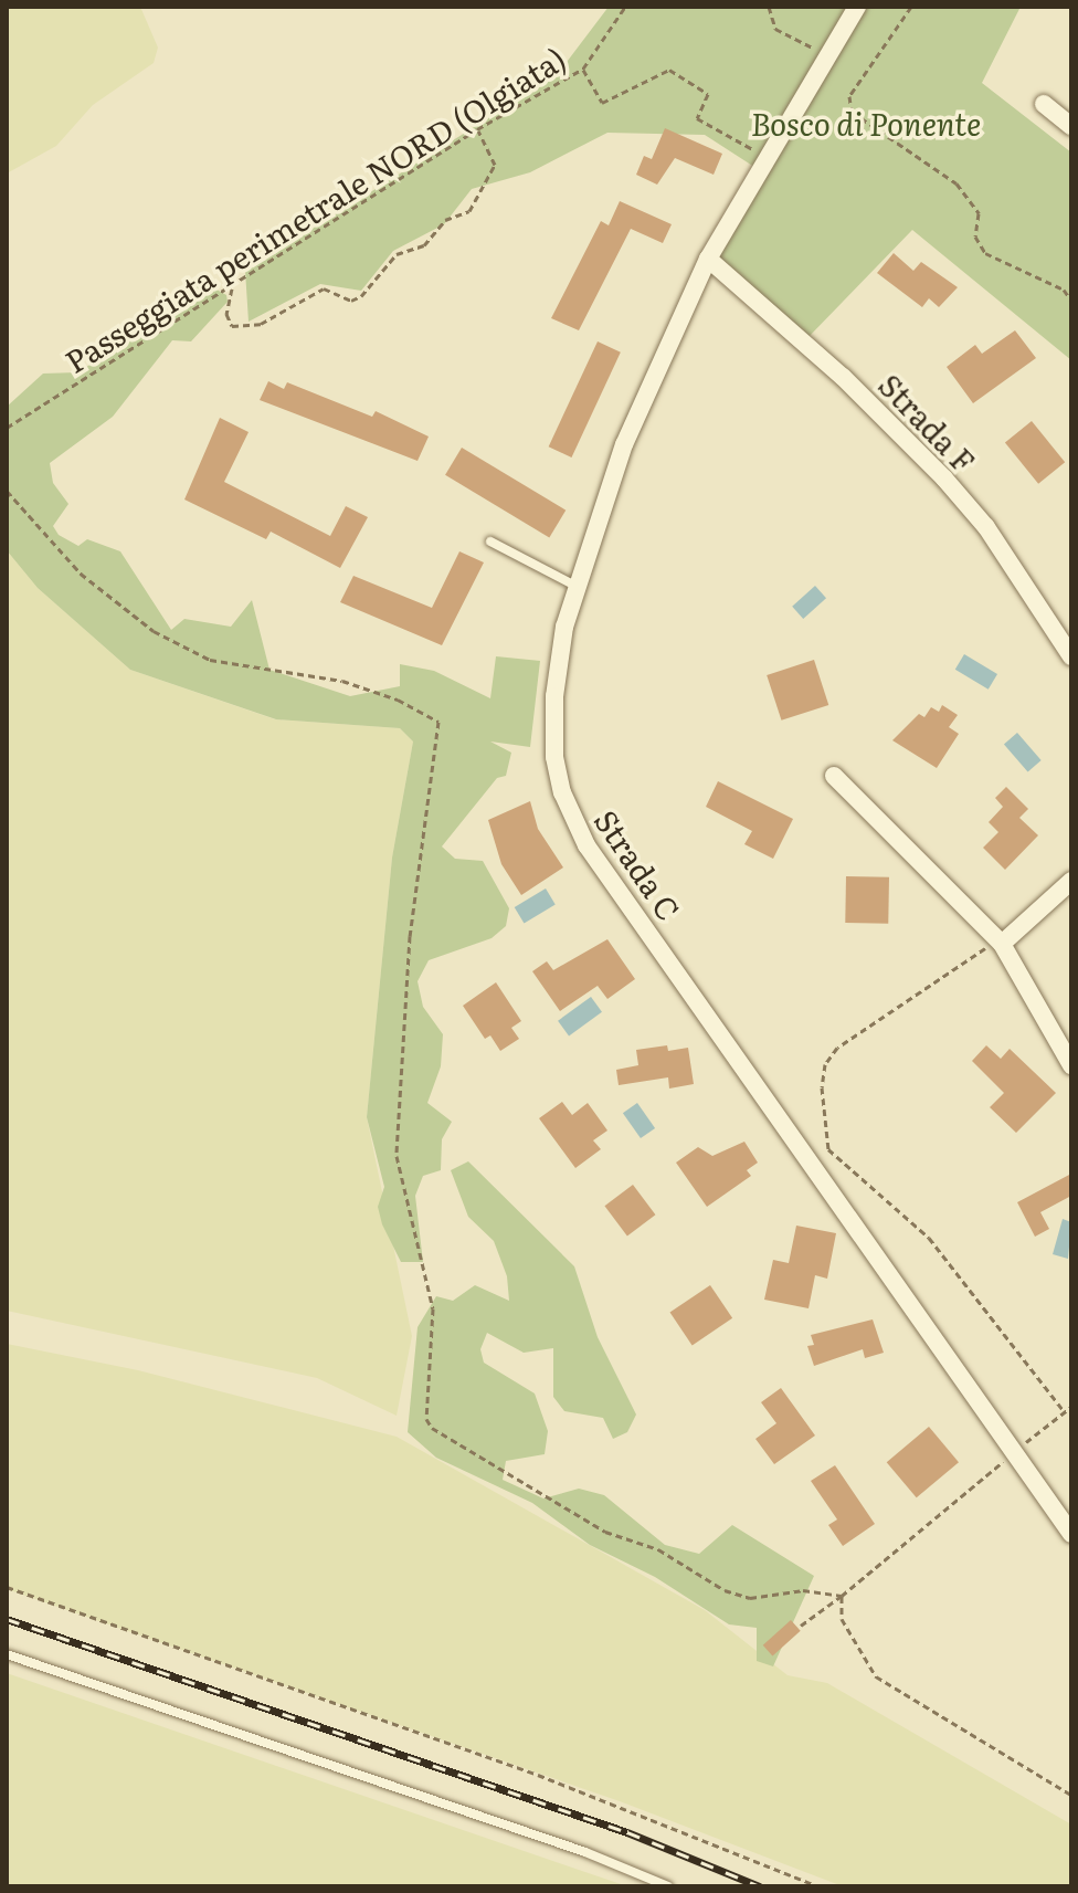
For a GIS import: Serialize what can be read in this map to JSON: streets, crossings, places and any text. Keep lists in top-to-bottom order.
{
  "streets": {
    "street": ["Strada F", "Strada C"],
    "path": ["Passeggiata perimetrale NORD (Olgiata)"]
  },
  "crossings": [
    ["Strada F", "Strada C"]
  ],
  "parks": ["Bosco di Ponente"]
}
